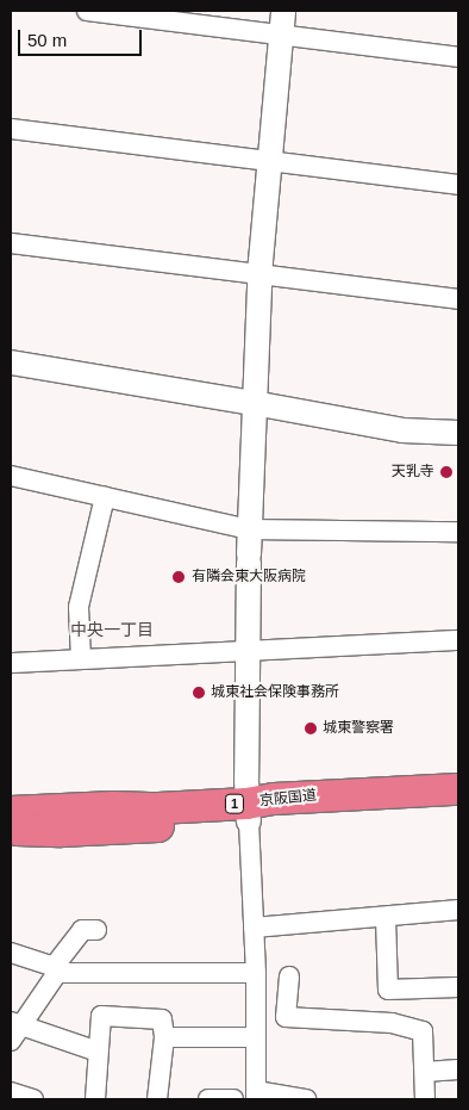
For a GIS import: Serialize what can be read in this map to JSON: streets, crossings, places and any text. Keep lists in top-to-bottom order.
{
  "streets": {
    "highway": ["京阪国道", "1"]
  },
  "districts": ["中央一丁目"],
  "places": [
    "天乳寺",
    "有隣会東大阪病院",
    "城東社会保険事務所",
    "城東警察署"
  ],
  "scale_bar": "50 m"
}
